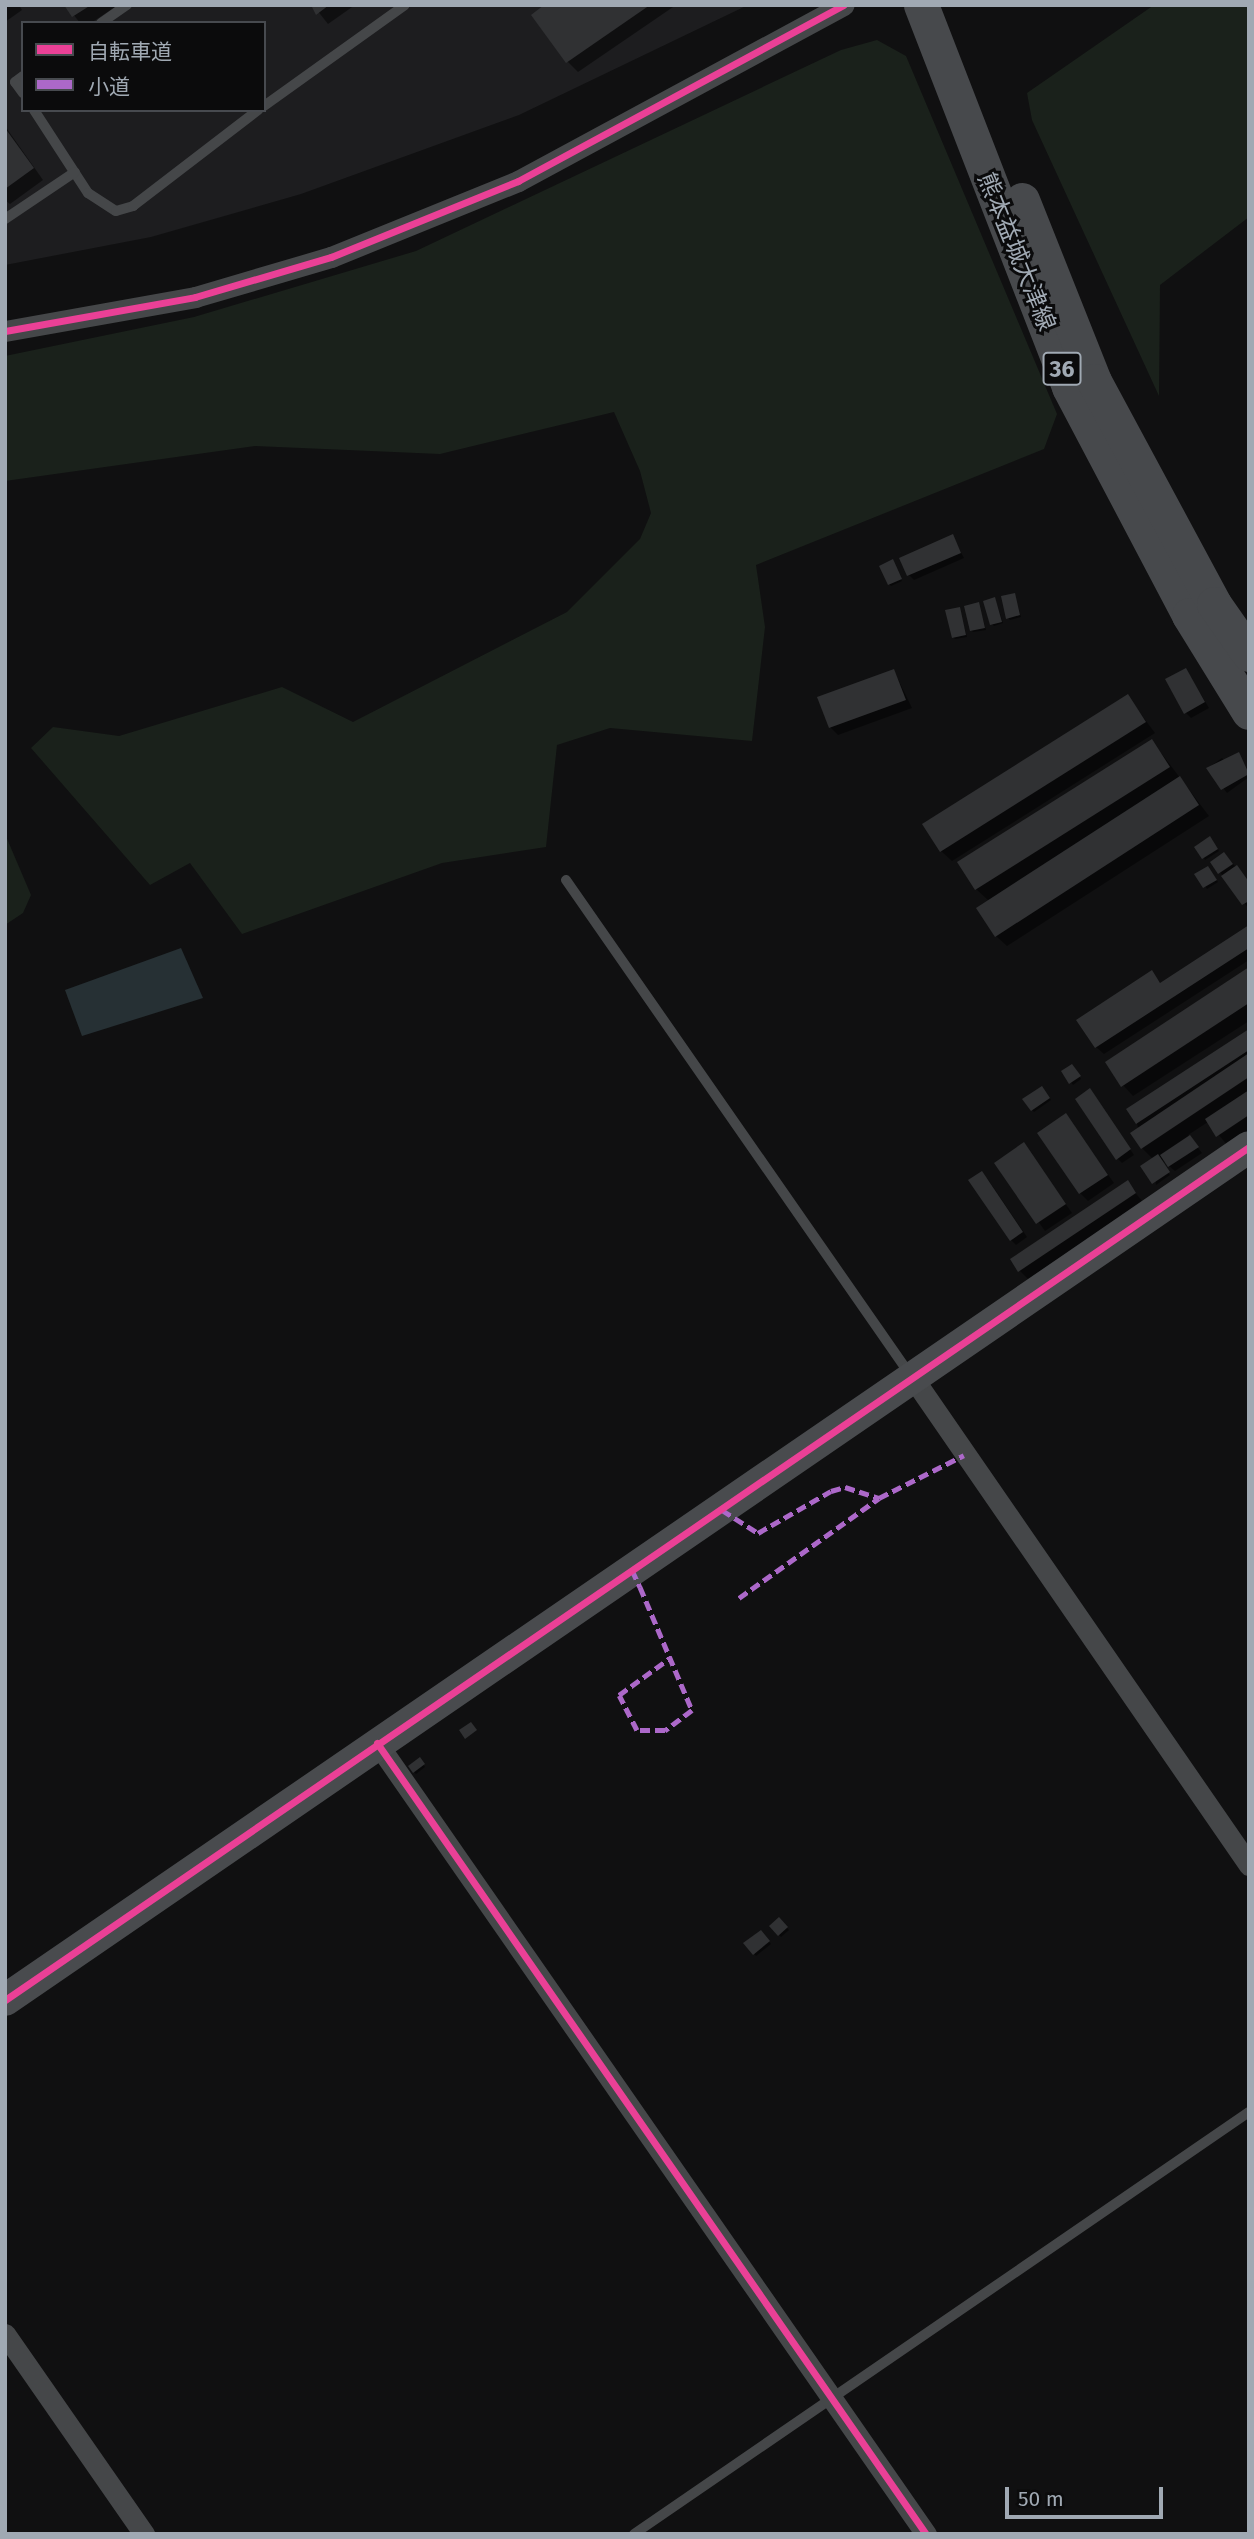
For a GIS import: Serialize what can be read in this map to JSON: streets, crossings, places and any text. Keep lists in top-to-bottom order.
{
  "streets": {
    "main road": ["熊本益城大津線", "36"]
  },
  "legend": ["自転車道", "小道"],
  "scale_bar": "50 m"
}
